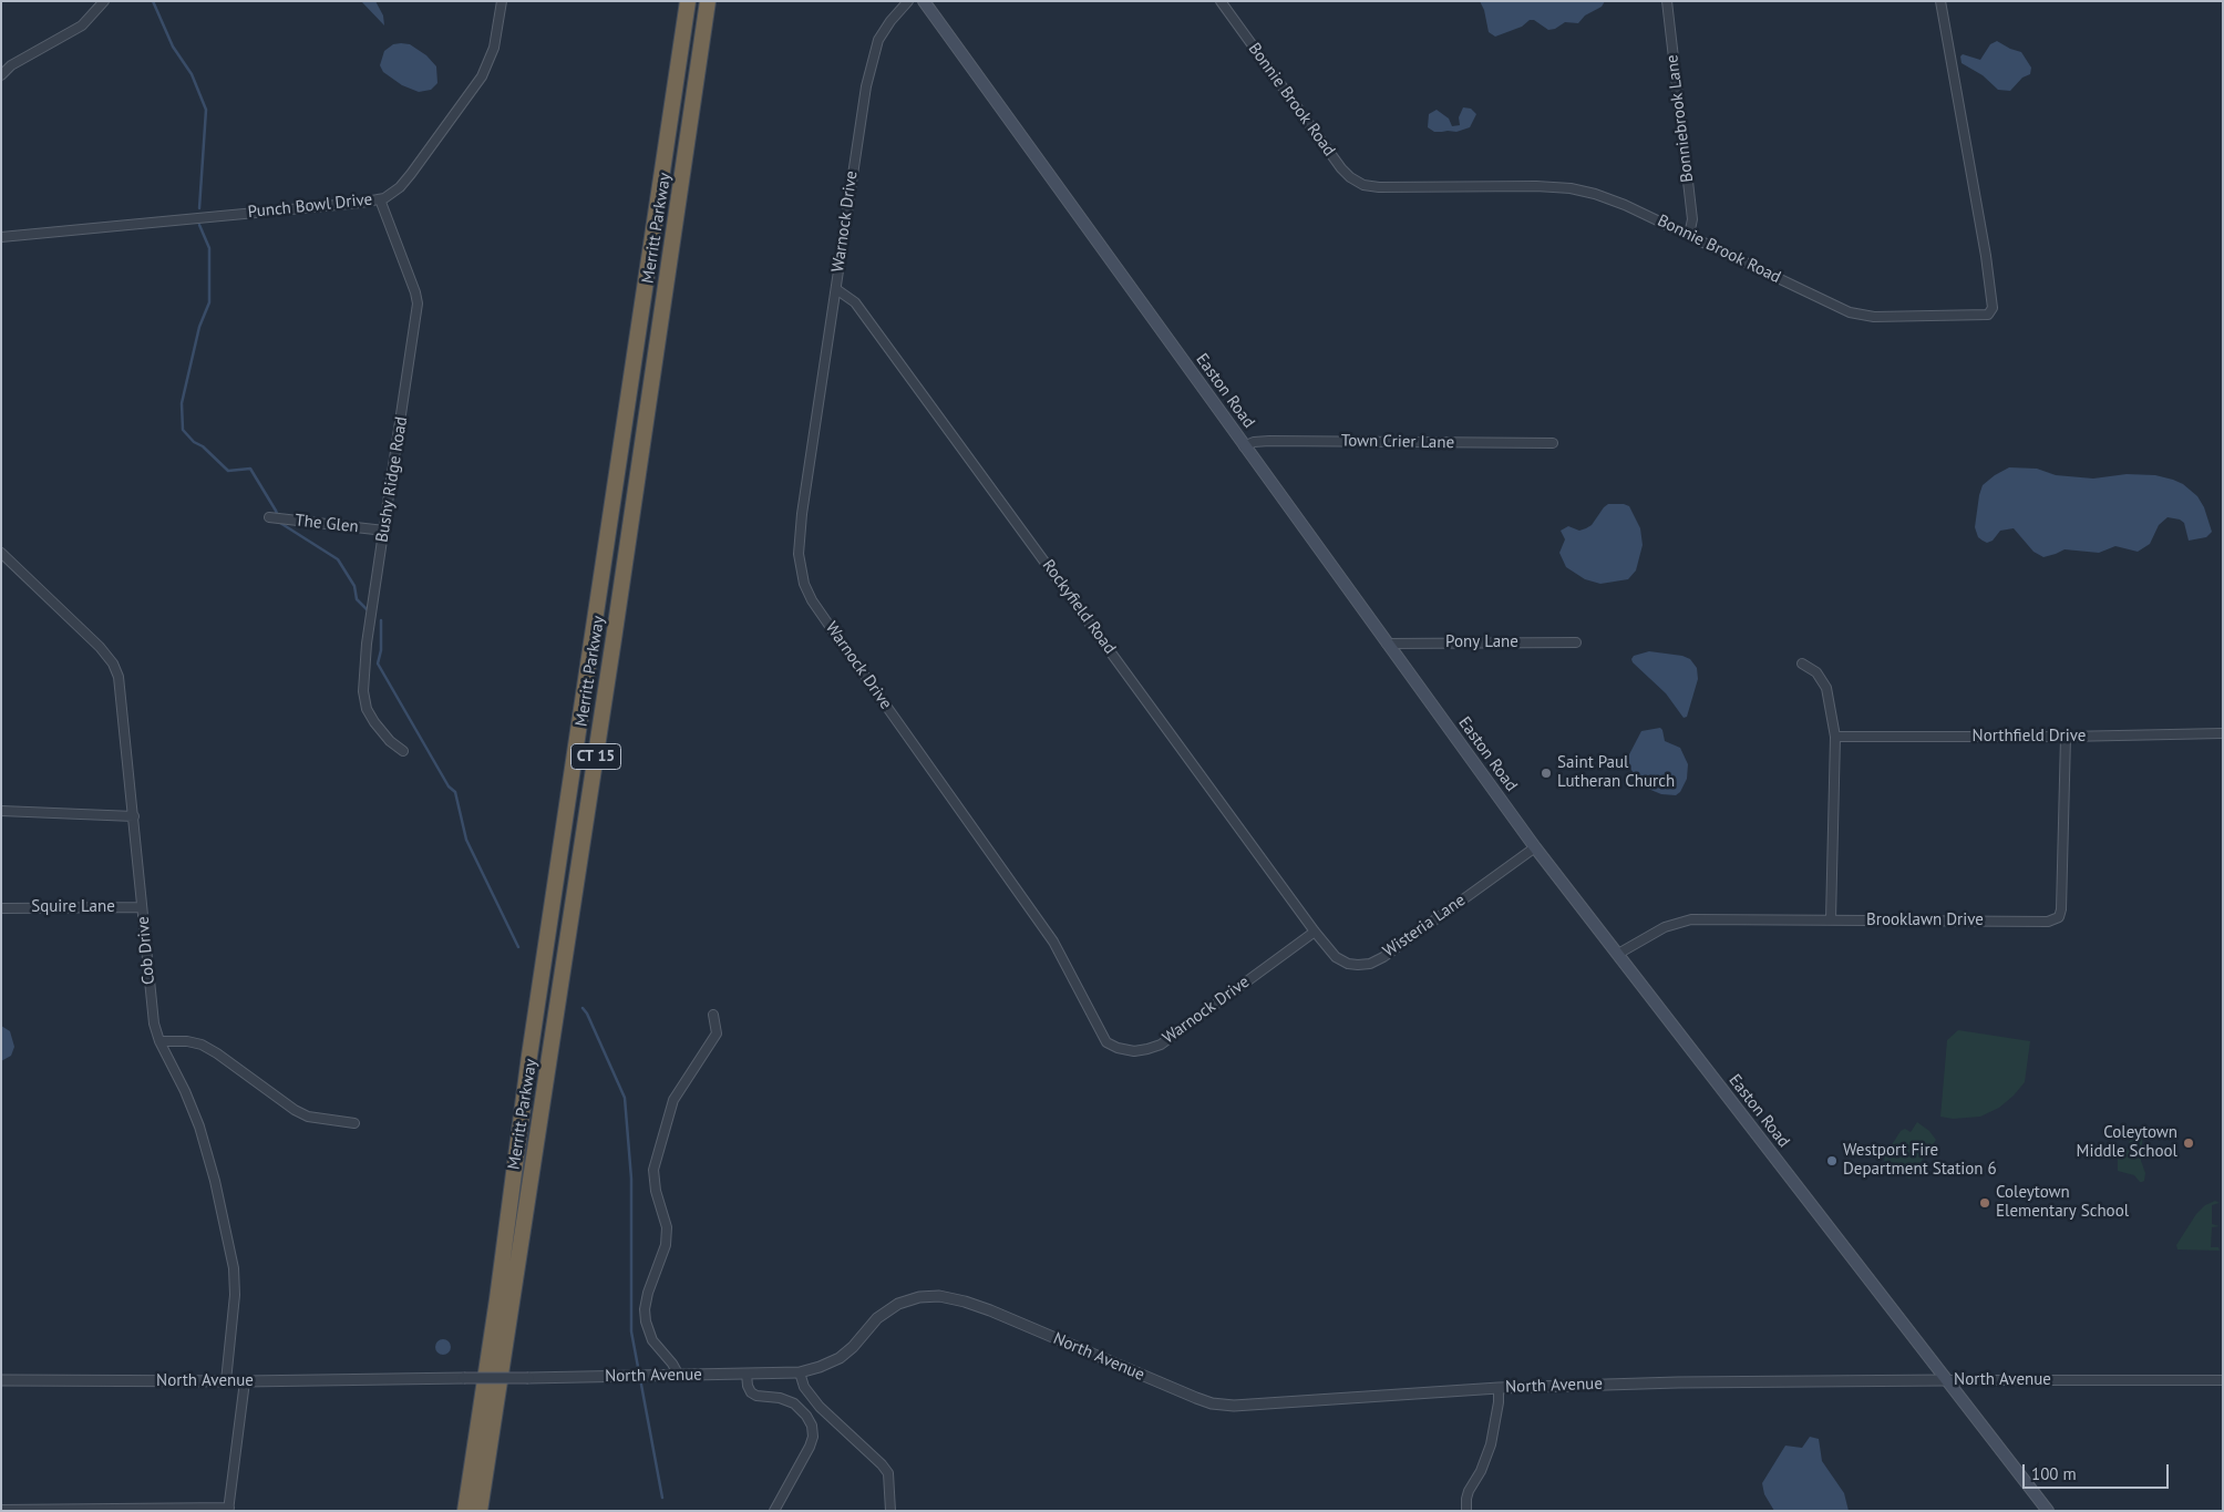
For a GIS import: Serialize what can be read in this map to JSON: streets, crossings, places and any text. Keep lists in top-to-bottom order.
{
  "streets": {
    "highway": ["Merritt Parkway", "CT 15"],
    "main road": ["Easton Road"],
    "street": [
      "Bonnie Brook Road",
      "Bonniebrook Lane",
      "Punch Bowl Drive",
      "Warnock Drive",
      "Town Crier Lane",
      "Bushy Ridge Road",
      "The Glen",
      "Rockyfield Road",
      "Pony Lane",
      "Northfield Drive",
      "Squire Lane",
      "Brooklawn Drive",
      "Wisteria Lane",
      "Cob Drive",
      "North Avenue"
    ]
  },
  "crossings": [
    ["Bonnie Brook Road", "Bonniebrook Lane"],
    ["Punch Bowl Drive", "Bushy Ridge Road"],
    ["Warnock Drive", "Rockyfield Road"],
    ["Warnock Drive", "Wisteria Lane"],
    ["Easton Road", "Town Crier Lane"],
    ["Easton Road", "Pony Lane"],
    ["Easton Road", "Brooklawn Drive"],
    ["Easton Road", "Wisteria Lane"],
    ["Easton Road", "North Avenue"],
    ["Bushy Ridge Road", "The Glen"],
    ["Rockyfield Road", "Wisteria Lane"],
    ["Northfield Drive", "Brooklawn Drive"],
    ["Squire Lane", "Cob Drive"],
    ["Cob Drive", "North Avenue"]
  ],
  "places": [
    "Saint Paul Lutheran Church",
    "Coleytown Middle School",
    "Westport Fire Department Station 6",
    "Coleytown Elementary School"
  ],
  "scale_bar": "100 m"
}
